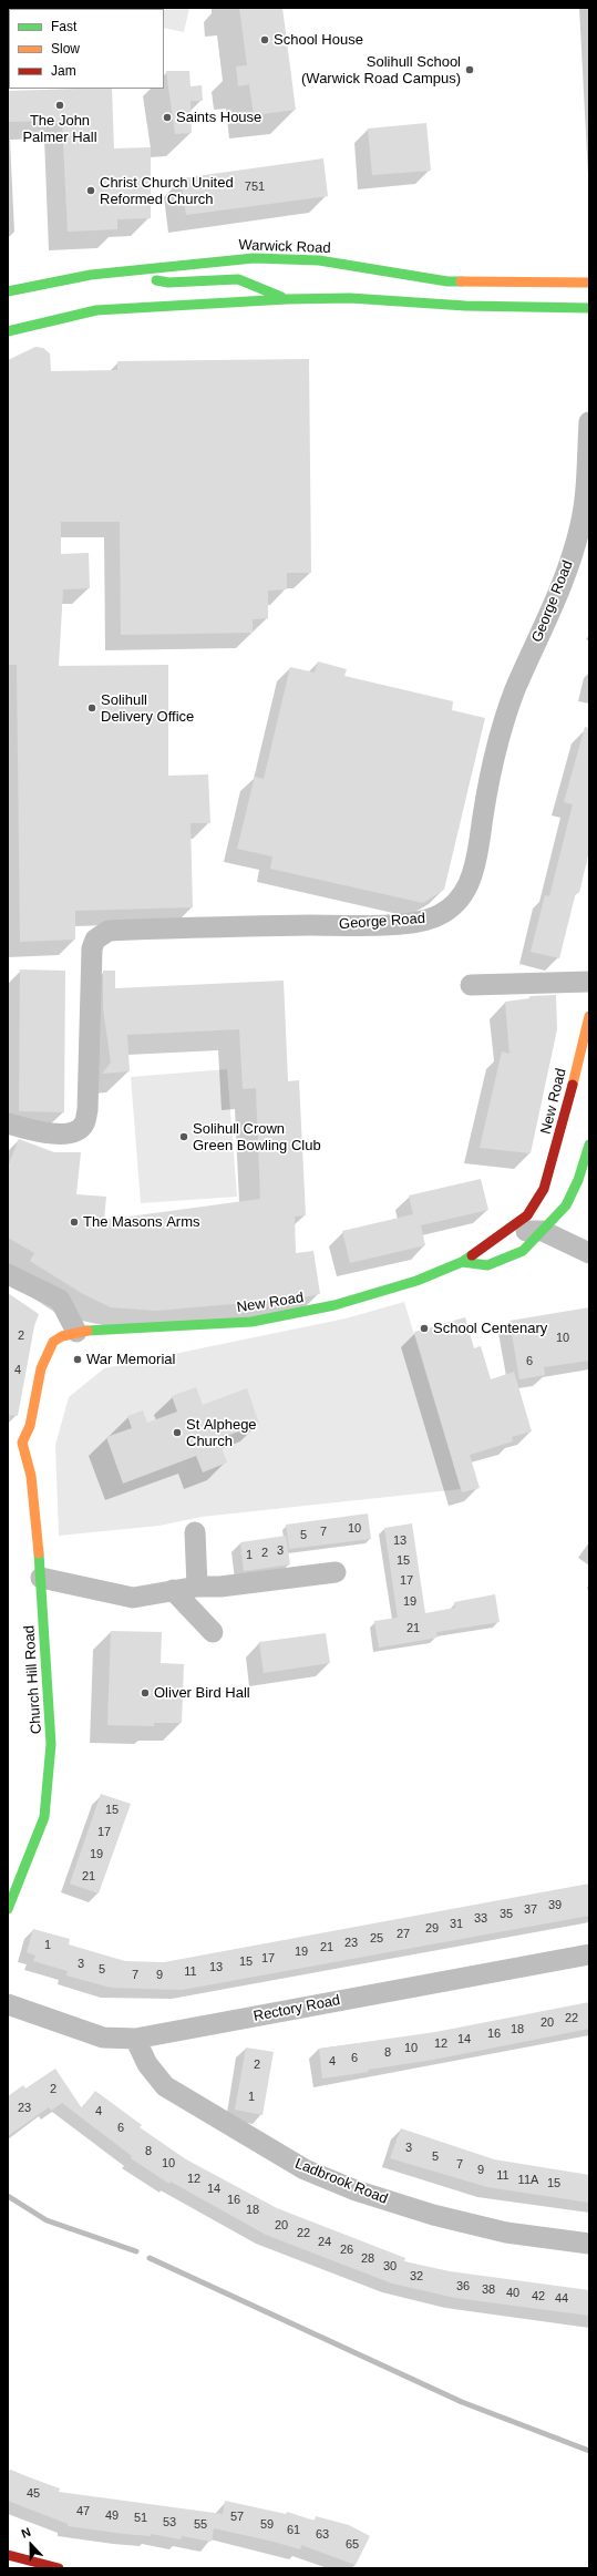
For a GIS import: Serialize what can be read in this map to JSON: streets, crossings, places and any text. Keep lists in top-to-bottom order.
{
  "streets": {
    "street": [
      "Warwick Road",
      "George Road",
      "New Road",
      "Church Hill Road",
      "Rectory Road",
      "Ladbrook Road"
    ]
  },
  "crossings": [
    ["Rectory Road", "Ladbrook Road"]
  ],
  "places": [
    "School House",
    "Solihull School (Warwick Road Campus)",
    "The John Palmer Hall",
    "Saints House",
    "Christ Church United Reformed Church",
    "Solihull Delivery Office",
    "Solihull Crown Green Bowling Club",
    "The Masons Arms",
    "School Centenary",
    "War Memorial",
    "St Alphege Church",
    "Oliver Bird Hall"
  ],
  "house_numbers": [
    "751",
    "2",
    "10",
    "6",
    "4",
    "10",
    "7",
    "5",
    "13",
    "3",
    "2",
    "1",
    "15",
    "17",
    "19",
    "21",
    "15",
    "17",
    "19",
    "21",
    "39",
    "37",
    "35",
    "33",
    "31",
    "29",
    "27",
    "25",
    "23",
    "1",
    "21",
    "19",
    "17",
    "15",
    "3",
    "13",
    "5",
    "11",
    "7",
    "9",
    "22",
    "20",
    "18",
    "16",
    "14",
    "12",
    "10",
    "8",
    "6",
    "4",
    "2",
    "2",
    "1",
    "23",
    "4",
    "6",
    "3",
    "8",
    "5",
    "10",
    "7",
    "9",
    "11",
    "12",
    "11A",
    "15",
    "14",
    "16",
    "18",
    "20",
    "22",
    "24",
    "26",
    "28",
    "30",
    "32",
    "36",
    "38",
    "40",
    "42",
    "44",
    "45",
    "47",
    "49",
    "57",
    "51",
    "53",
    "55",
    "59",
    "61",
    "63",
    "65"
  ],
  "legend": ["Fast", "Slow", "Jam"],
  "north": "top"
}
